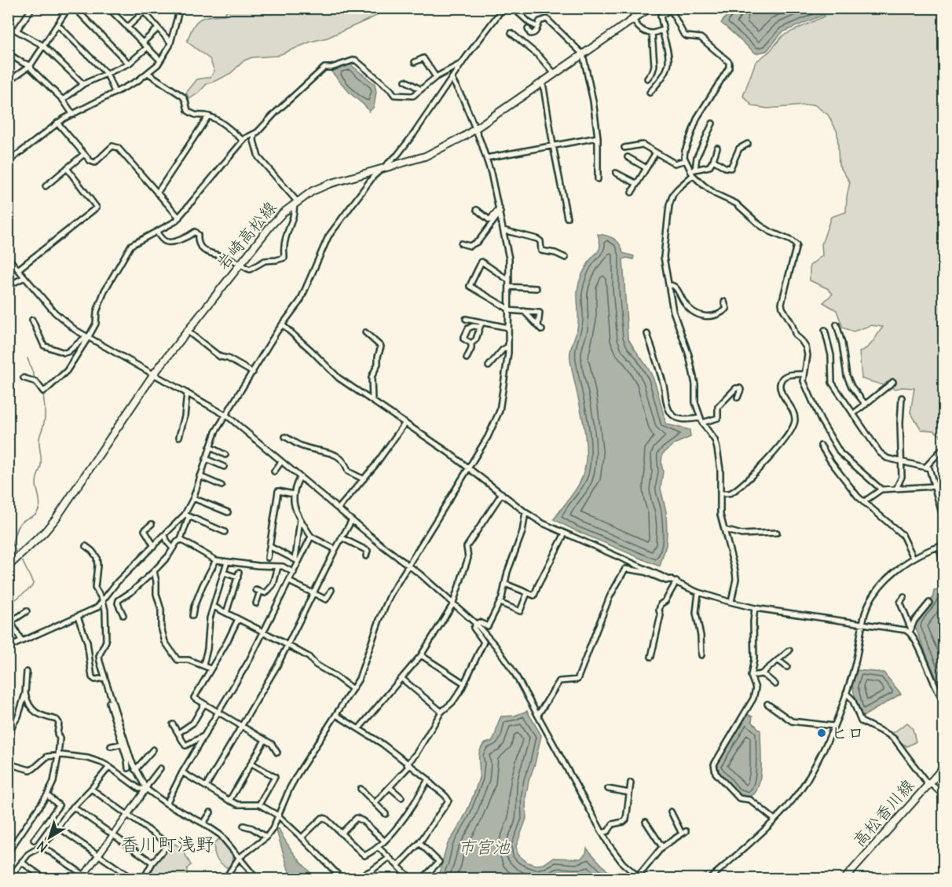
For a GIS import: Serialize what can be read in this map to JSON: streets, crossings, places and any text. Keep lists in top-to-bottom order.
{
  "streets": {
    "main road": ["岩崎高松線", "高松香川線"]
  },
  "districts": ["香川町浅野"],
  "water": ["市宮池"],
  "places": ["ヒロ"],
  "north": "bottom left"
}
